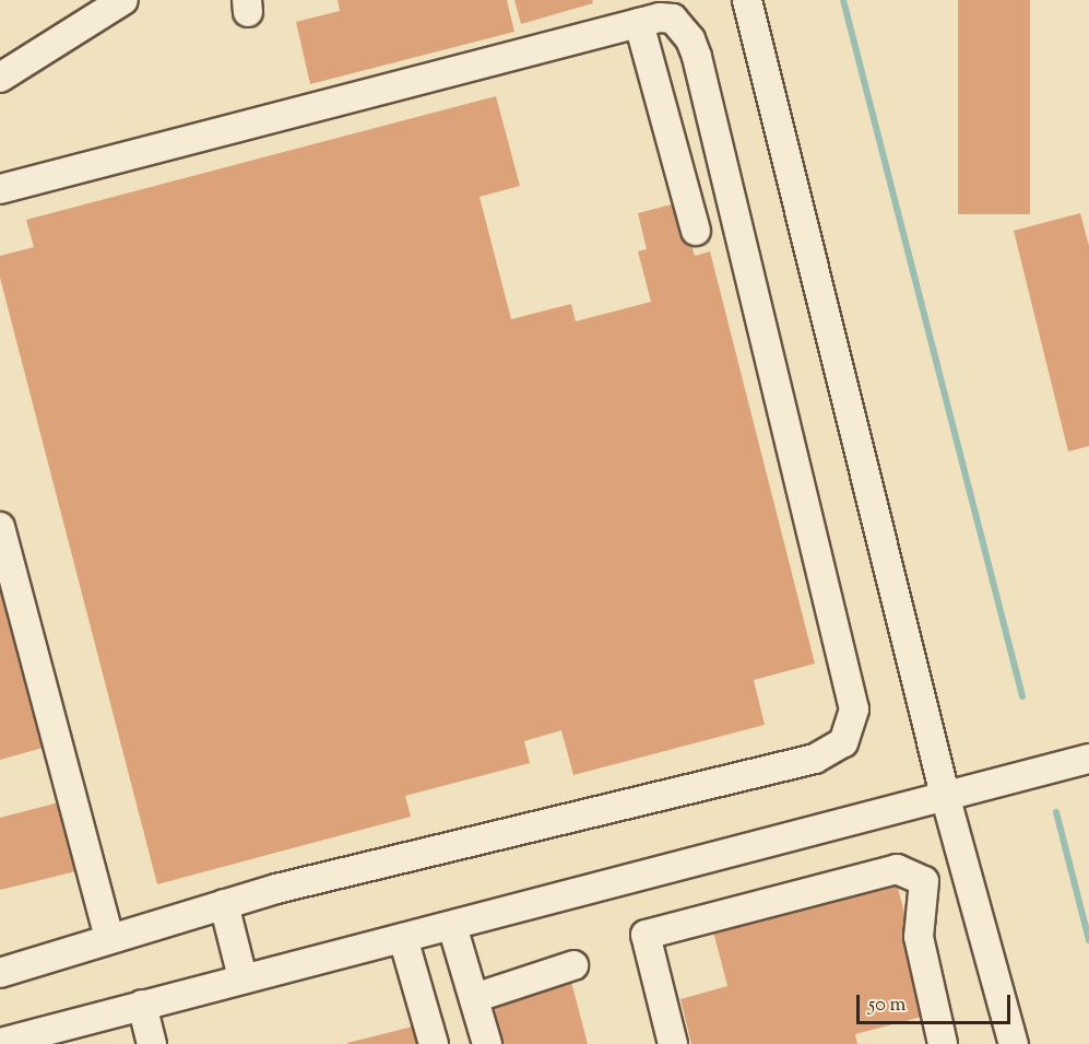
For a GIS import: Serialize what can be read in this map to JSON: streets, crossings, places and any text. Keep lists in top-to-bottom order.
{
  "scale_bar": "50 m"
}
